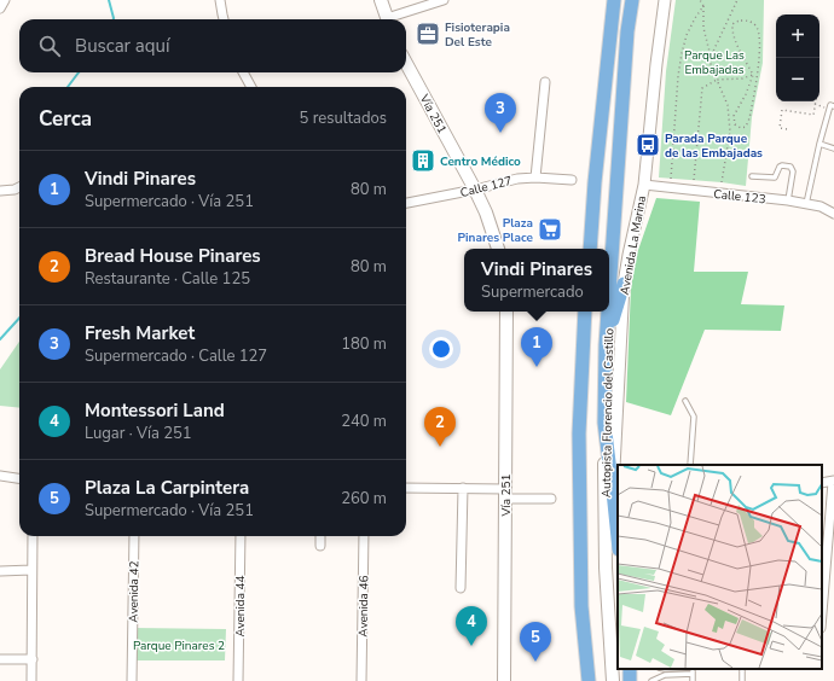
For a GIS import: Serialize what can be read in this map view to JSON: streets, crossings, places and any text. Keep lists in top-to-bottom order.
{
  "streets": {
    "highway": ["Autopista Florencio del Castillo"],
    "main road": ["Vía 251"],
    "street": [
      "Calle 127",
      "Calle 123",
      "Avenida La Marina",
      "Avenida 42",
      "Avenida 44",
      "Avenida 46"
    ]
  },
  "crossings": [
    ["Vía 251", "Calle 127"],
    ["Calle 123", "Avenida La Marina"]
  ],
  "parks": ["Parque Las Embajadas", "Parque Pinares 2"],
  "places": {
    "office": ["Fisioterapia Del Este"],
    "bus stop": ["Parada Parque de las Embajadas"],
    "building": ["Centro Médico"],
    "supermarket": ["Plaza Pinares Place"]
  },
  "page": {
    "map_buttons": ["+", "−"],
    "search": "Buscar aquí",
    "heading": ["Cerca", "5 resultados"],
    "pins": [
      "3",
      "1",
      "2",
      "4",
      "5"
    ],
    "list": [
      {
        "mark": "1",
        "name": "Vindi Pinares",
        "note": "Supermercado · Vía 251",
        "value": "80 m"
      },
      {
        "mark": "2",
        "name": "Bread House Pinares",
        "note": "Restaurante · Calle 125",
        "value": "80 m"
      },
      {
        "mark": "3",
        "name": "Fresh Market",
        "note": "Supermercado · Calle 127",
        "value": "180 m"
      },
      {
        "mark": "4",
        "name": "Montessori Land",
        "note": "Lugar · Vía 251",
        "value": "240 m"
      },
      {
        "mark": "5",
        "name": "Plaza La Carpintera",
        "note": "Supermercado · Vía 251",
        "value": "260 m"
      }
    ],
    "popup": ["Vindi Pinares", "Supermercado"]
  }
}
